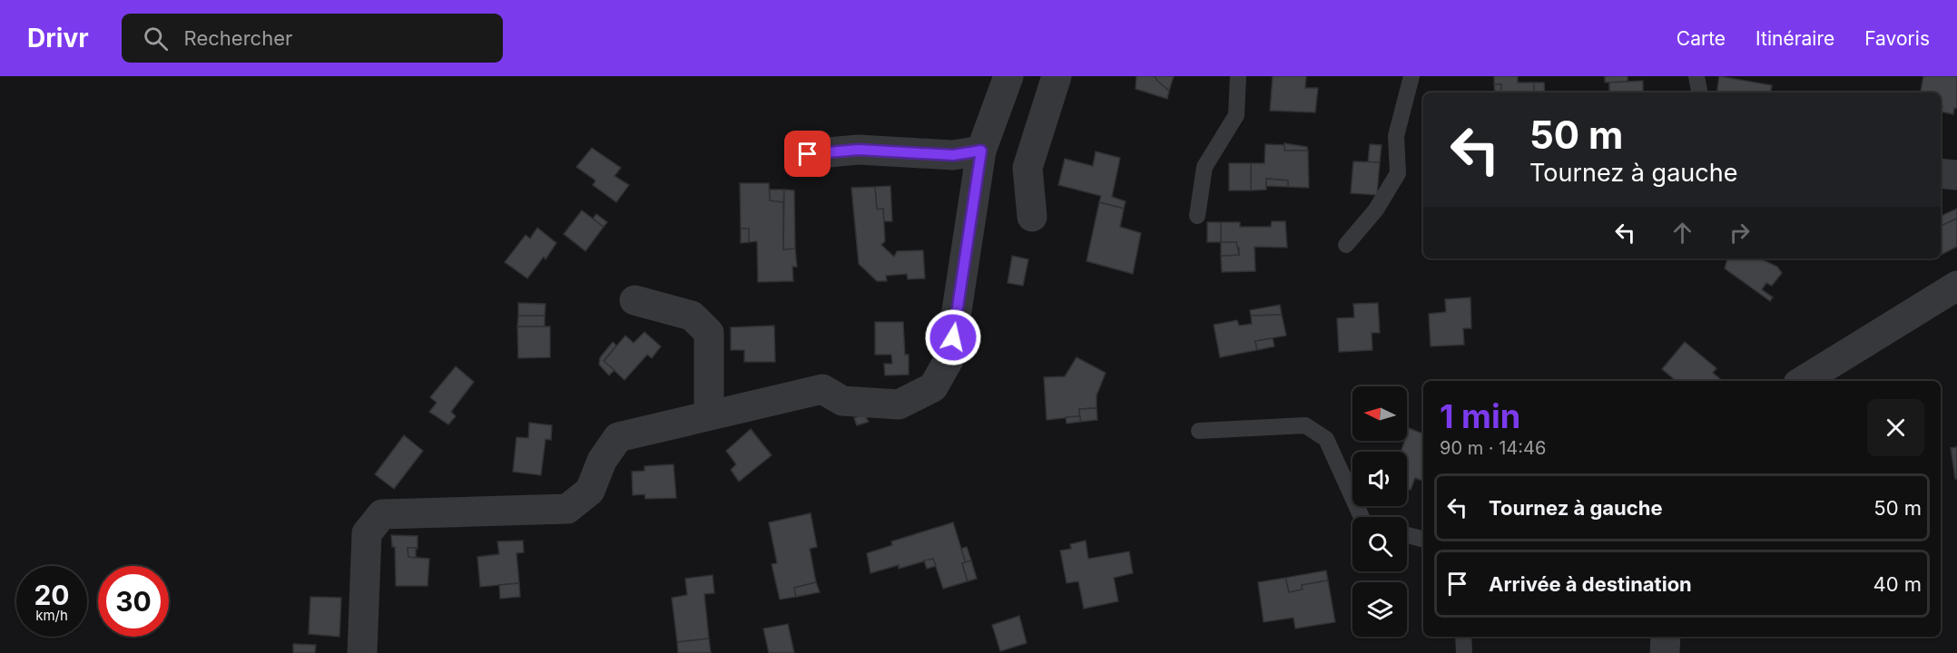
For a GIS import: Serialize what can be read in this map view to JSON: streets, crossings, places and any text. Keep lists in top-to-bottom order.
{
  "north": "left",
  "page": {
    "header": "Drivr",
    "search": "Rechercher",
    "nav": ["Carte", "Itinéraire", "Favoris"],
    "turn": ["50 m", "Tournez à gauche"],
    "heading": ["1 min", "90 m · 14:46"],
    "list": [
      {
        "name": "Tournez à gauche",
        "value": "50 m"
      },
      {
        "name": "Arrivée à destination",
        "value": "40 m"
      }
    ],
    "speed": "20 km/h",
    "limit": "30"
  }
}
